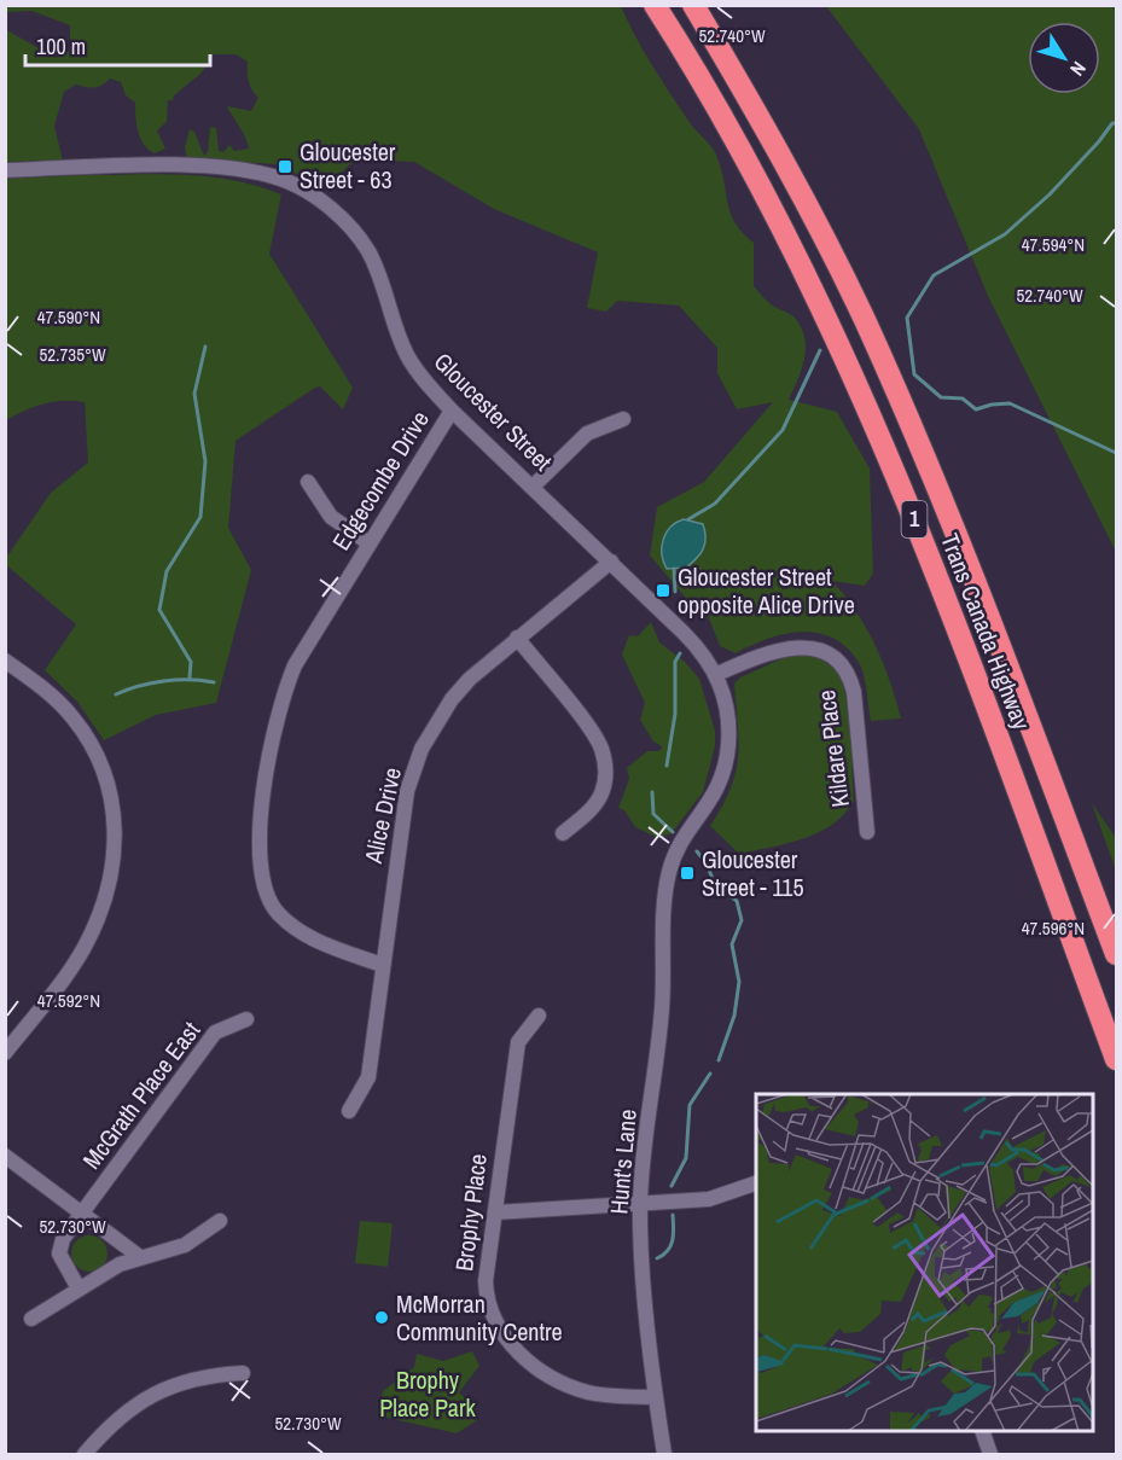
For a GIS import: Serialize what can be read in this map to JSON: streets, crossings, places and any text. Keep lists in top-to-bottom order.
{
  "streets": {
    "highway": ["1", "Trans Canada Highway"],
    "street": [
      "Gloucester Street",
      "Edgecombe Drive",
      "Kildare Place",
      "Alice Drive",
      "McGrath Place East",
      "Hunt's Lane",
      "Brophy Place"
    ]
  },
  "crossings": [
    ["Gloucester Street", "Edgecombe Drive"],
    ["Gloucester Street", "Kildare Place"],
    ["Gloucester Street", "Alice Drive"],
    ["Gloucester Street", "Hunt's Lane"],
    ["Edgecombe Drive", "Alice Drive"],
    ["Hunt's Lane", "Brophy Place"]
  ],
  "parks": ["Brophy Place Park"],
  "places": {
    "transit": ["Gloucester Street - 63", "Gloucester Street opposite Alice Drive", "Gloucester Street - 115"],
    "other": ["McMorran Community Centre"]
  },
  "scale_bar": "100 m",
  "north": "bottom right",
  "coordinates": [
    "52.740°W",
    "47.594°N",
    "47.590°N",
    "52.735°W",
    "47.596°N",
    "47.592°N",
    "52.730°W"
  ]
}
